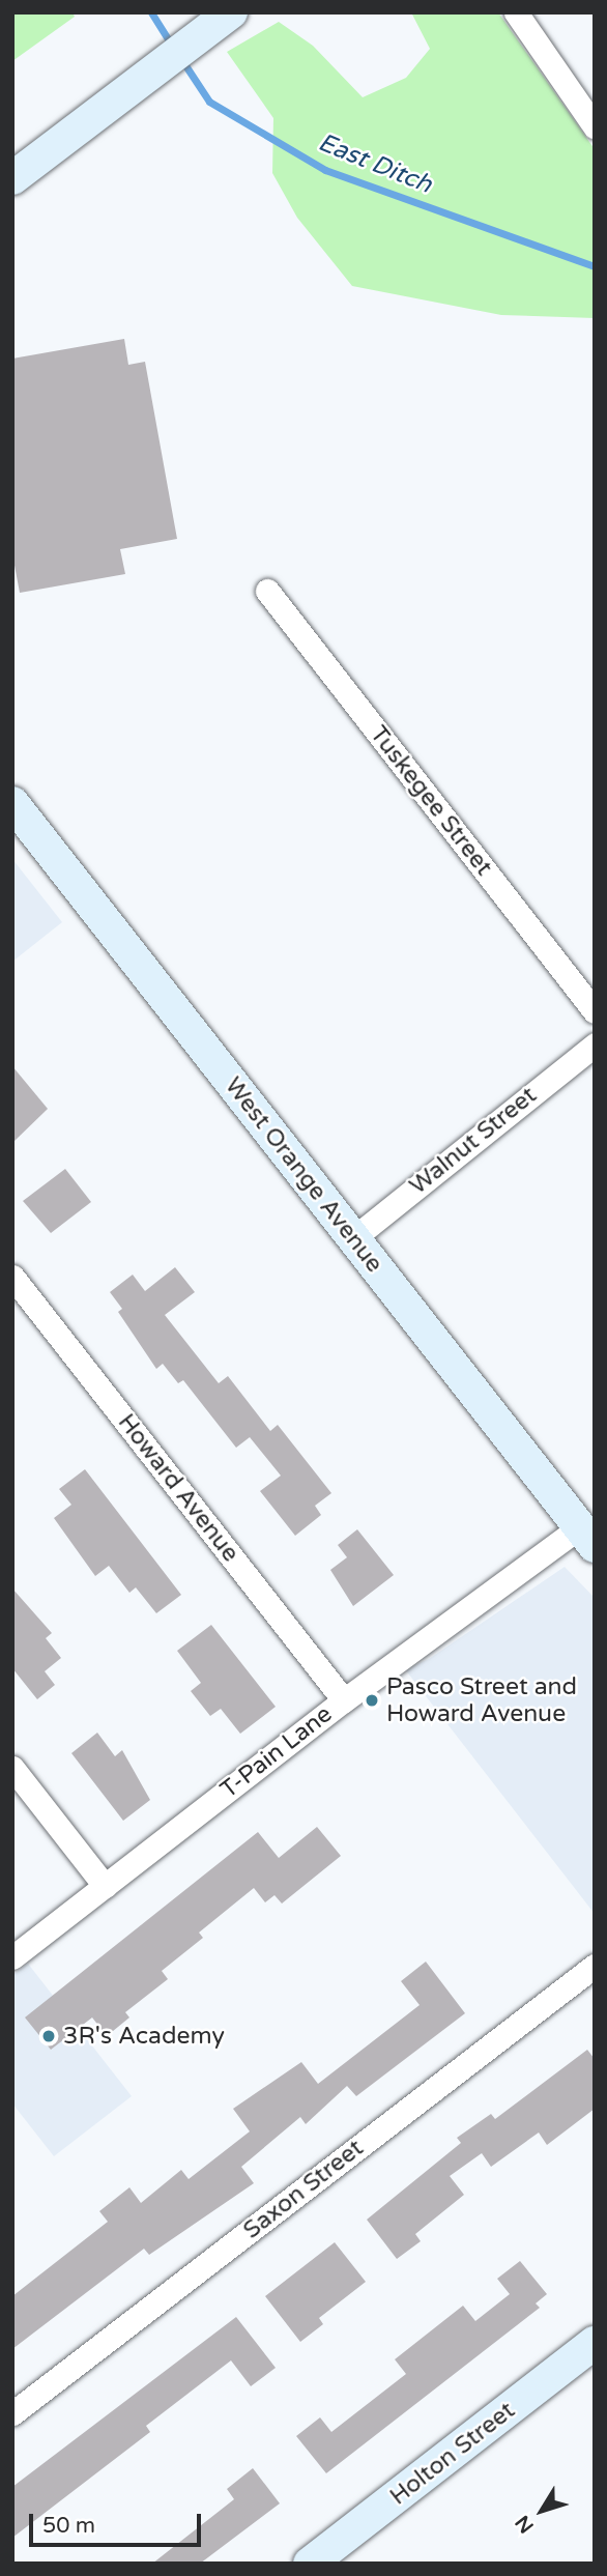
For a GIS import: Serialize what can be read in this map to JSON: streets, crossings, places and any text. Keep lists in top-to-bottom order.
{
  "streets": {
    "main road": ["West Orange Avenue", "Holton Street"],
    "street": [
      "Tuskegee Street",
      "Walnut Street",
      "Howard Avenue",
      "T-Pain Lane",
      "Saxon Street"
    ]
  },
  "crossings": [
    ["Walnut Street", "West Orange Avenue"],
    ["West Orange Avenue", "T-Pain Lane"],
    ["Howard Avenue", "T-Pain Lane"]
  ],
  "water": ["East Ditch"],
  "places": ["Pasco Street and Howard Avenue", "3R's Academy"],
  "scale_bar": "50 m",
  "north": "bottom left"
}
